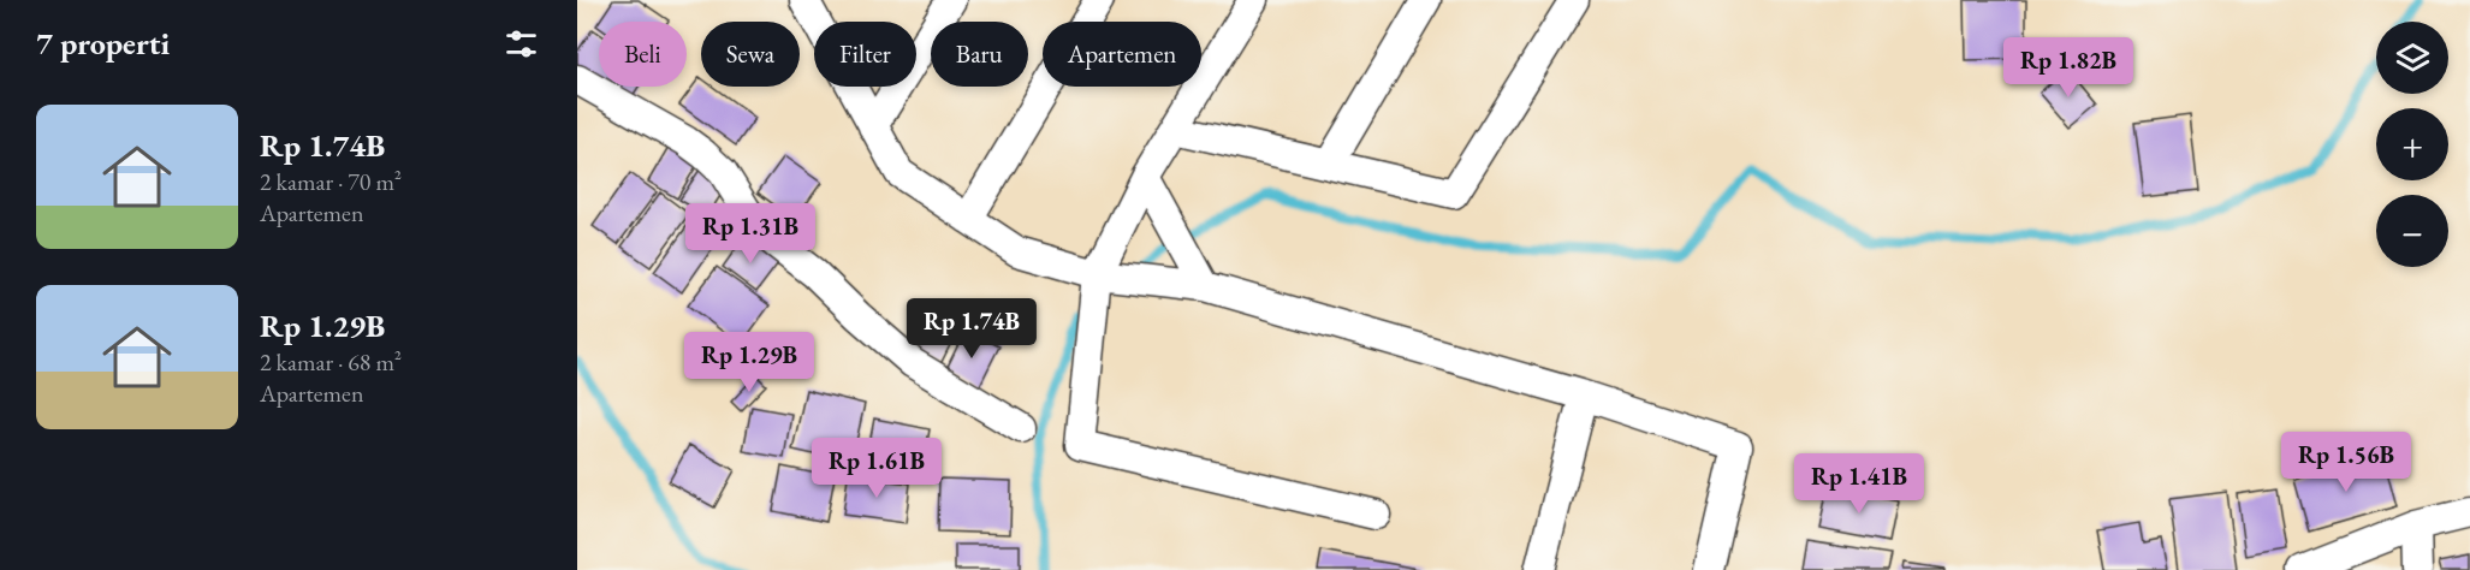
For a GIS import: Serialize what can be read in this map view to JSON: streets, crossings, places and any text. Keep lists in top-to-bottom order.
{
  "page": {
    "heading": "7 properti",
    "map_buttons": ["+", "−"],
    "chip": [
      "Beli",
      "Sewa",
      "Filter",
      "Baru",
      "Apartemen"
    ],
    "price": [
      "Rp 1.82B",
      "Rp 1.31B",
      "Rp 1.74B",
      "Rp 1.29B",
      "Rp 1.56B",
      "Rp 1.61B",
      "Rp 1.41B"
    ],
    "list": [
      {
        "name": "Rp 1.74B",
        "note": "2 kamar · 70 m² · Apartemen"
      },
      {
        "name": "Rp 1.29B",
        "note": "2 kamar · 68 m² · Apartemen"
      }
    ]
  }
}
